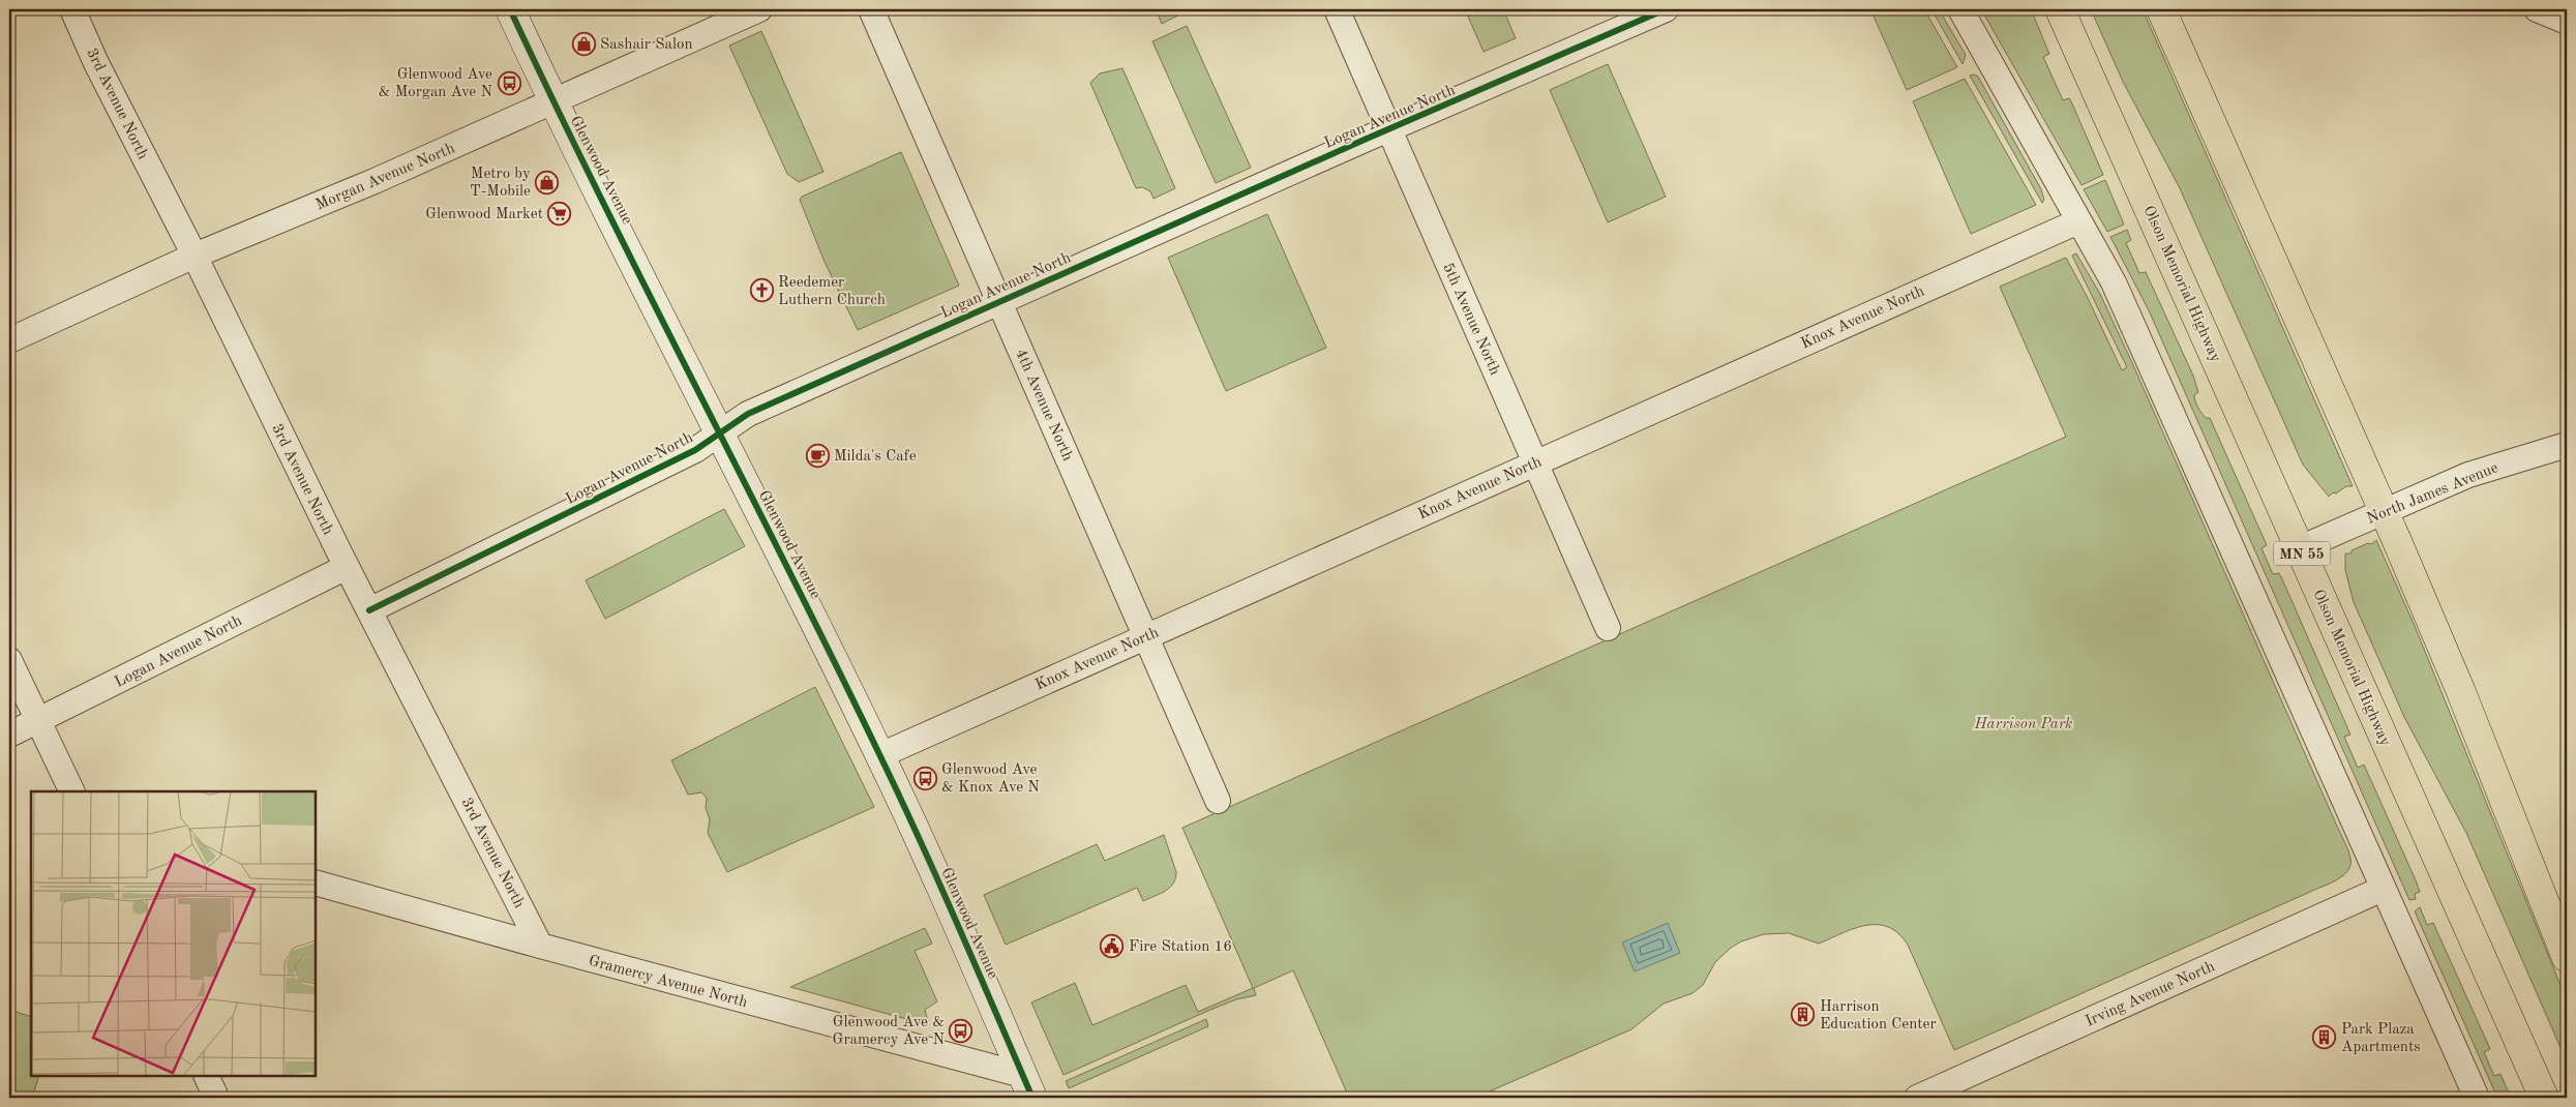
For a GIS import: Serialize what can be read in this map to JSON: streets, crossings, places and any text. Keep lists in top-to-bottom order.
{
  "streets": {
    "main road": ["Olson Memorial Highway", "MN 55"],
    "street": [
      "3rd Avenue North",
      "Logan Avenue North",
      "Glenwood Avenue",
      "Morgan Avenue North",
      "Knox Avenue North",
      "5th Avenue North",
      "4th Avenue North",
      "North James Avenue",
      "Gramercy Avenue North",
      "Irving Avenue North"
    ]
  },
  "crossings": [
    ["3rd Avenue North", "Logan Avenue North"],
    ["3rd Avenue North", "Morgan Avenue North"],
    ["3rd Avenue North", "Gramercy Avenue North"],
    ["Logan Avenue North", "Glenwood Avenue"],
    ["Logan Avenue North", "5th Avenue North"],
    ["Logan Avenue North", "4th Avenue North"],
    ["Glenwood Avenue", "Morgan Avenue North"],
    ["Glenwood Avenue", "Knox Avenue North"],
    ["Glenwood Avenue", "Gramercy Avenue North"],
    ["Olson Memorial Highway", "North James Avenue"],
    ["Knox Avenue North", "5th Avenue North"],
    ["Knox Avenue North", "4th Avenue North"]
  ],
  "parks": ["Harrison Park"],
  "places": {
    "shop": ["Sashair Salon", "Metro by T-Mobile"],
    "bus stop": ["Glenwood Ave & Morgan Ave N", "Glenwood Ave & Knox Ave N", "Glenwood Ave & Gramercy Ave N"],
    "supermarket": ["Glenwood Market"],
    "church": ["Reedemer Luthern Church"],
    "cafe": ["Milda's Cafe"],
    "public building": ["Fire Station 16"],
    "building": ["Harrison Education Center", "Park Plaza Apartments"]
  }
}
